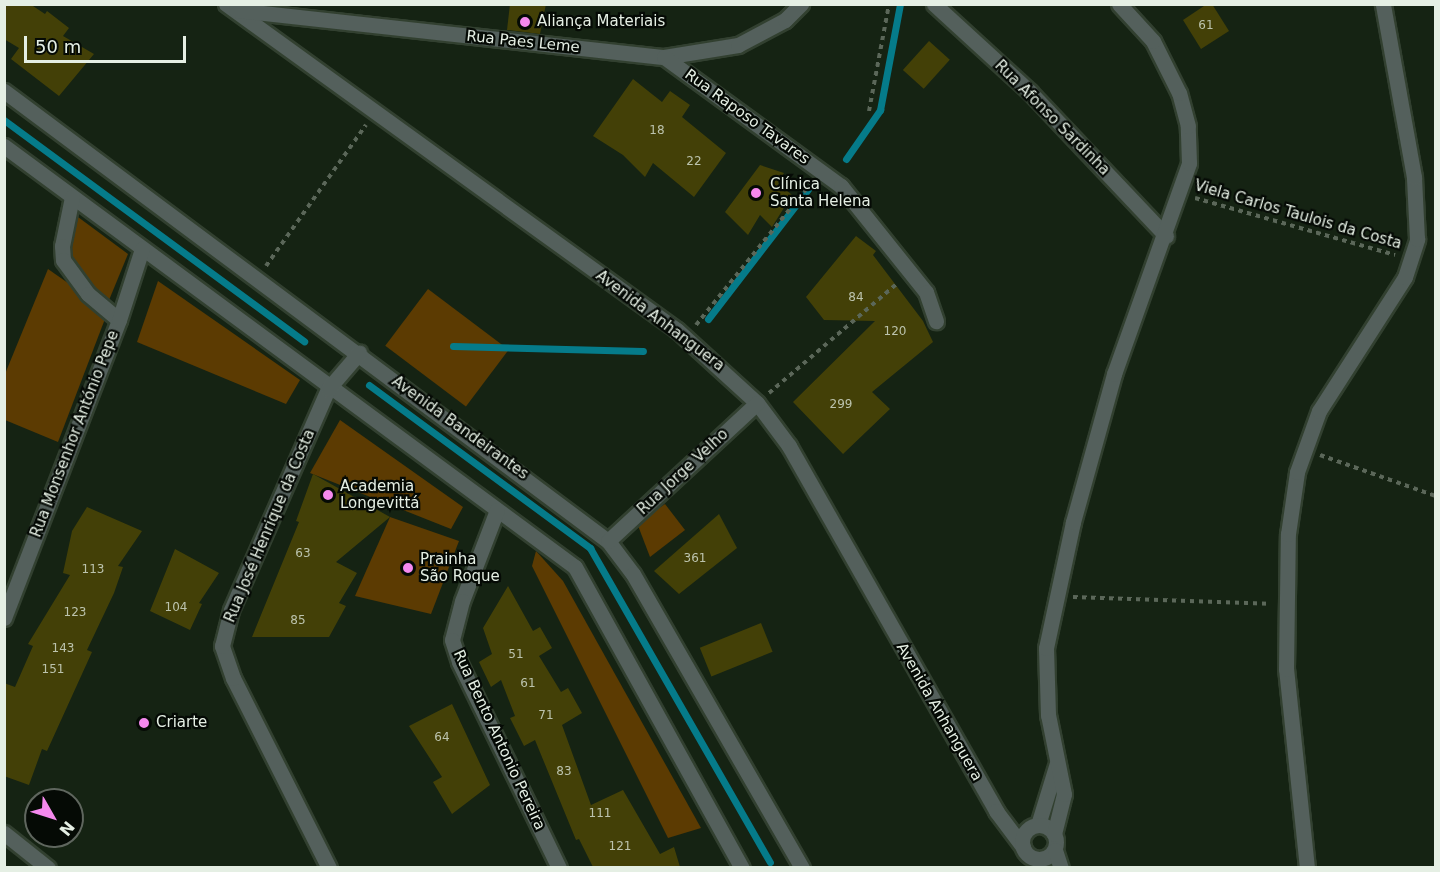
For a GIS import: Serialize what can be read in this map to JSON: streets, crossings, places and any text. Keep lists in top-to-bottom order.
{
  "streets": {
    "street": [
      "Rua Paes Leme",
      "Rua Raposo Tavares",
      "Rua Afonso Sardinha",
      "Avenida Anhanguera",
      "Avenida Bandeirantes",
      "Rua Monsenhor António Pepe",
      "Rua Jorge Velho",
      "Rua José Henrique da Costa",
      "Rua Bento Antonio Pereira"
    ],
    "path": ["Viela Carlos Taulois da Costa"]
  },
  "crossings": [
    ["Rua Paes Leme", "Rua Raposo Tavares"],
    ["Rua Paes Leme", "Avenida Anhanguera"],
    ["Avenida Anhanguera", "Rua Jorge Velho"],
    ["Avenida Bandeirantes", "Rua Jorge Velho"],
    ["Avenida Bandeirantes", "Rua José Henrique da Costa"]
  ],
  "places": [
    "Aliança Materiais",
    "Clínica Santa Helena",
    "Academia Longevittá",
    "Prainha São Roque",
    "Criarte"
  ],
  "house_numbers": [
    "61",
    "18",
    "22",
    "84",
    "120",
    "299",
    "63",
    "361",
    "113",
    "104",
    "123",
    "85",
    "143",
    "51",
    "151",
    "61",
    "71",
    "64",
    "83",
    "111",
    "121"
  ],
  "scale_bar": "50 m",
  "north": "bottom right"
}
